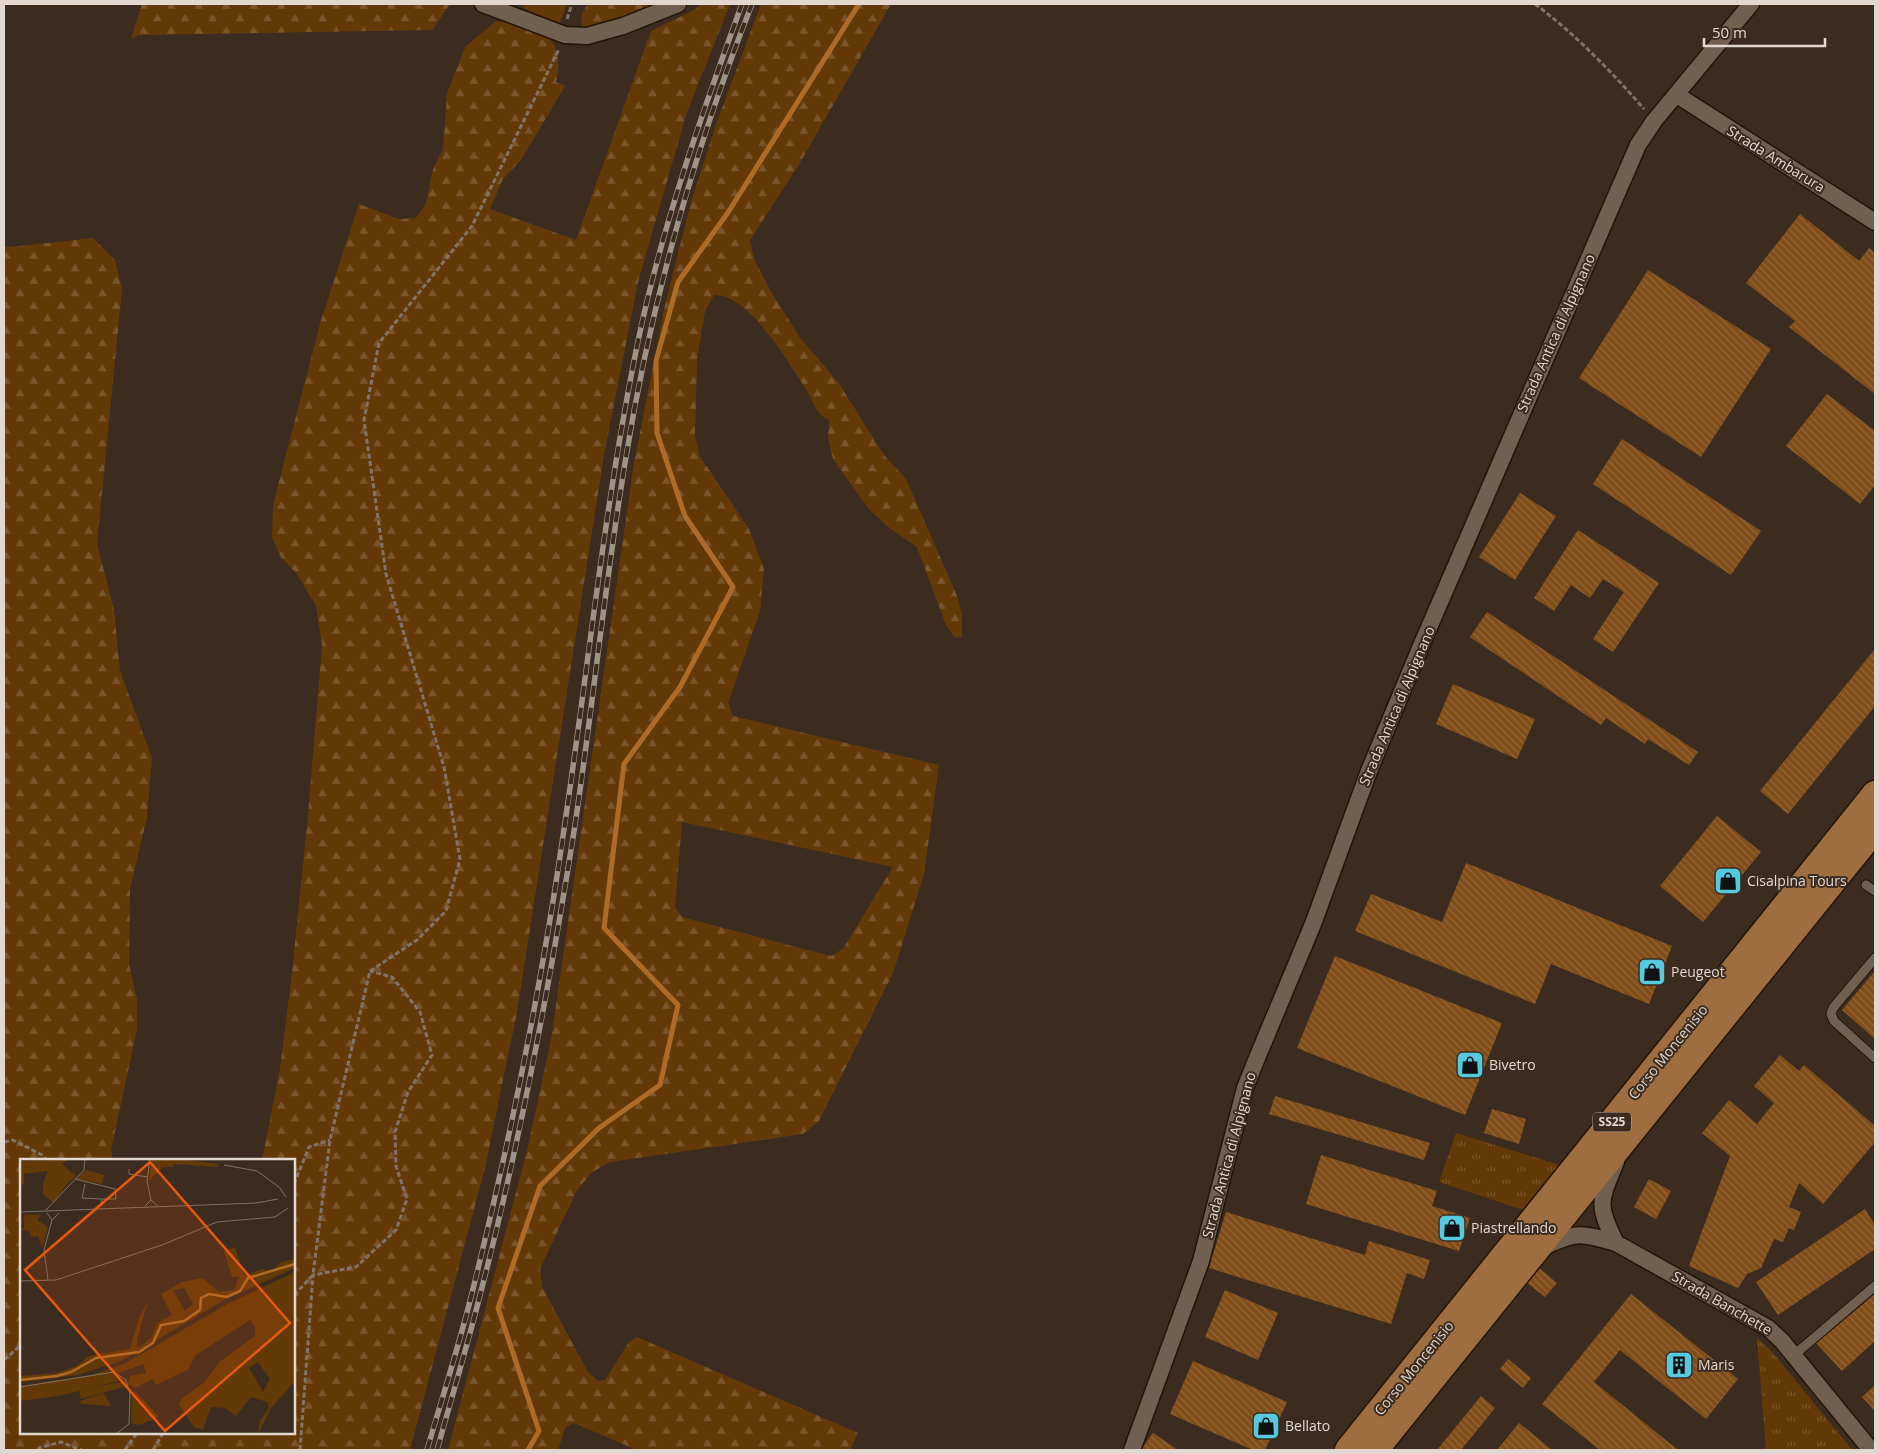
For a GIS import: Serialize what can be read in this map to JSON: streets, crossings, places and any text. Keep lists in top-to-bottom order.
{
  "streets": {
    "main road": ["Corso Moncenisio", "SS25"],
    "street": ["Strada Ambarura", "Strada Antica di Alpignano", "Strada Banchette"]
  },
  "crossings": [
    ["Strada Ambarura", "Strada Antica di Alpignano"],
    ["Corso Moncenisio", "Strada Banchette"]
  ],
  "places": {
    "shop": [
      "Cisalpina Tours",
      "Peugeot",
      "Bivetro",
      "Piastrellando",
      "Bellato"
    ],
    "building": ["Maris"]
  },
  "scale_bar": "50 m"
}
